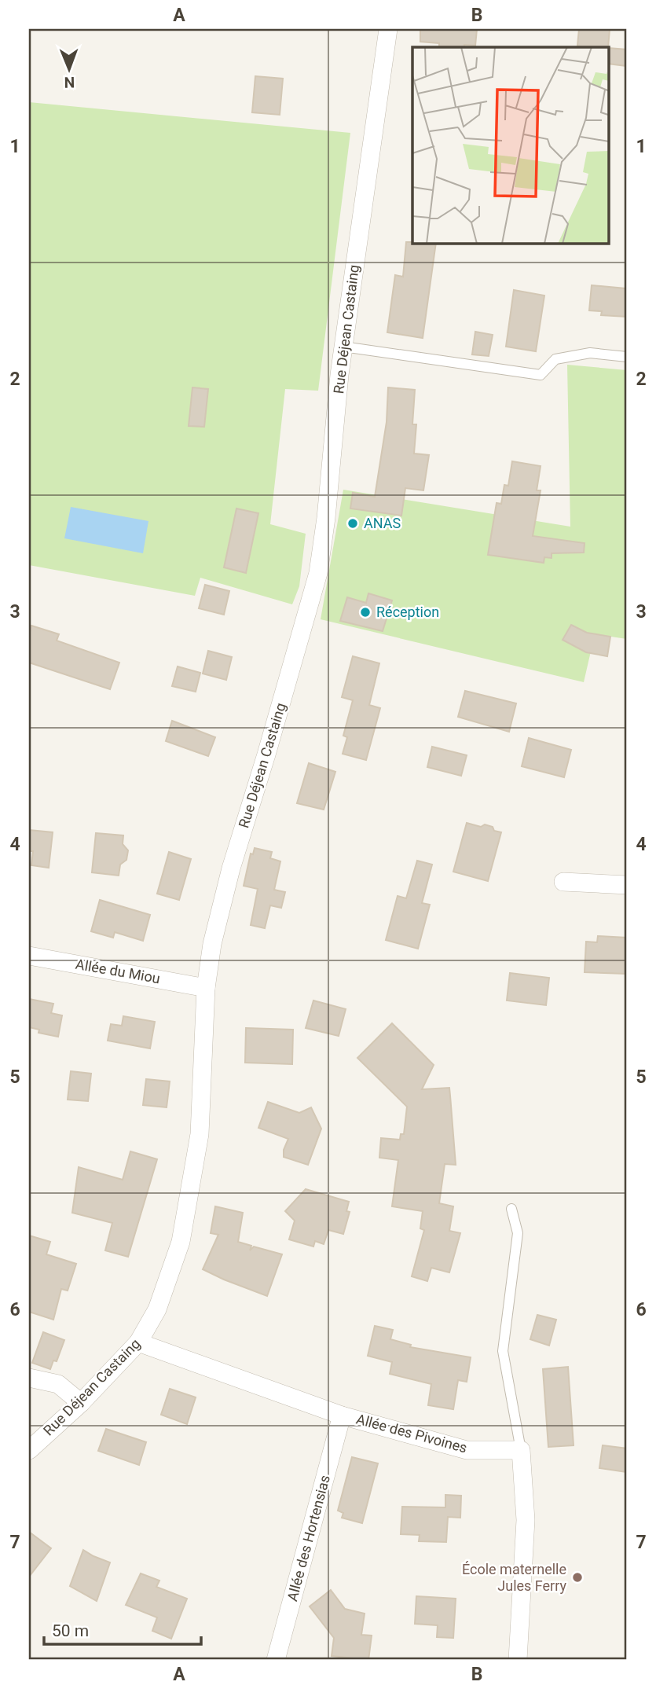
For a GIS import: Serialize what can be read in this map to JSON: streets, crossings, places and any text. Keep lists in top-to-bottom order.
{
  "streets": {
    "street": [
      "Rue Déjean Castaing",
      "Allée du Miou",
      "Allée des Pivoines",
      "Allée des Hortensias"
    ]
  },
  "crossings": [
    ["Rue Déjean Castaing", "Allée du Miou"],
    ["Rue Déjean Castaing", "Allée des Pivoines"],
    ["Allée des Pivoines", "Allée des Hortensias"]
  ],
  "places": ["ANAS", "Réception", "École maternelle Jules Ferry"],
  "scale_bar": "50 m",
  "north": "bottom",
  "grid": {
    "columns": ["A", "B"],
    "rows": [
      "1",
      "2",
      "3",
      "4",
      "5",
      "6",
      "7"
    ]
  }
}
